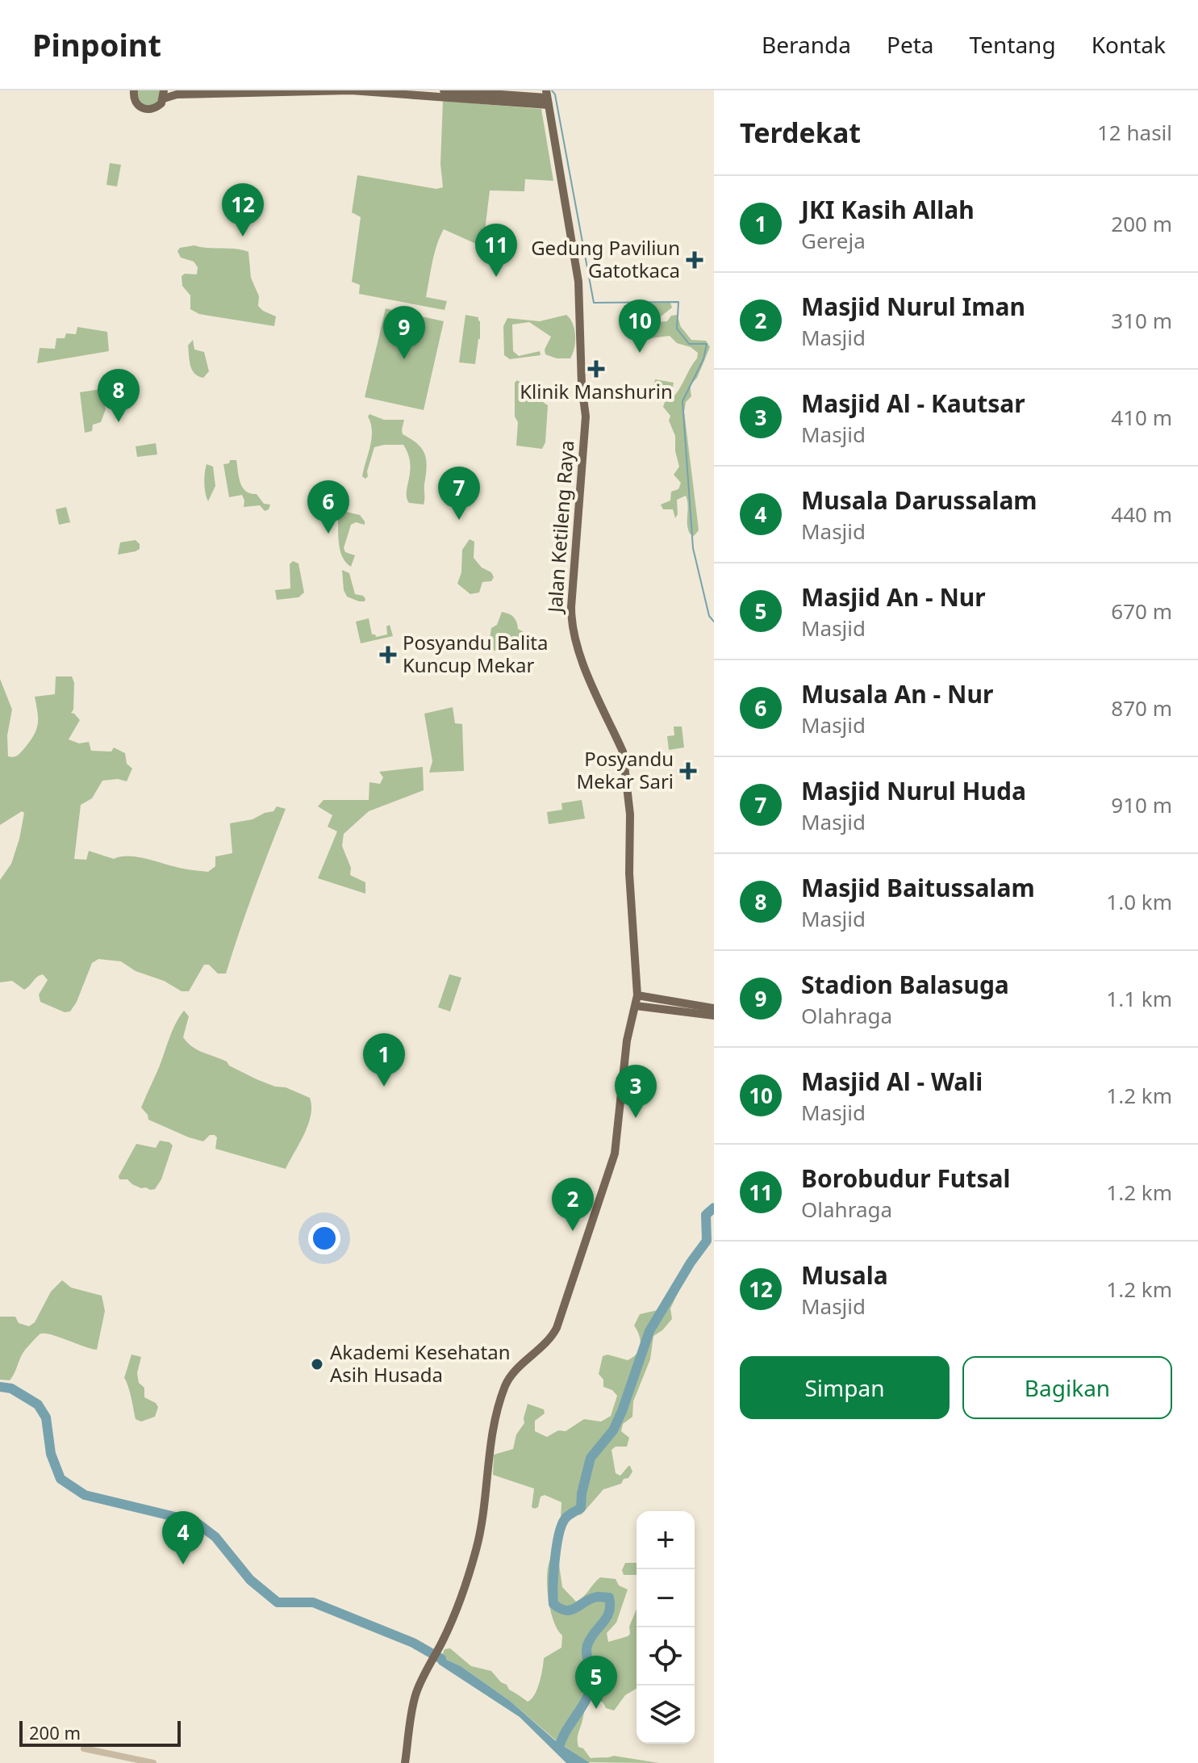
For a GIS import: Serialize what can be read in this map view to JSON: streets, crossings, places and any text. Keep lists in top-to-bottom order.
{
  "streets": {
    "main road": ["Jalan Ketileng Raya"]
  },
  "places": {
    "health": [
      "Gedung Paviliun Gatotkaca",
      "Klinik Manshurin",
      "Posyandu Balita Kuncup Mekar",
      "Posyandu Mekar Sari"
    ],
    "other": ["Akademi Kesehatan Asih Husada"]
  },
  "scale_bar": "200 m",
  "page": {
    "header": "Pinpoint",
    "nav": [
      "Beranda",
      "Peta",
      "Tentang",
      "Kontak"
    ],
    "heading": ["Terdekat", "12 hasil"],
    "list": [
      {
        "mark": "1",
        "name": "JKI Kasih Allah",
        "note": "Gereja",
        "value": "200 m"
      },
      {
        "mark": "2",
        "name": "Masjid Nurul Iman",
        "note": "Masjid",
        "value": "310 m"
      },
      {
        "mark": "3",
        "name": "Masjid Al - Kautsar",
        "note": "Masjid",
        "value": "410 m"
      },
      {
        "mark": "4",
        "name": "Musala Darussalam",
        "note": "Masjid",
        "value": "440 m"
      },
      {
        "mark": "5",
        "name": "Masjid An - Nur",
        "note": "Masjid",
        "value": "670 m"
      },
      {
        "mark": "6",
        "name": "Musala An - Nur",
        "note": "Masjid",
        "value": "870 m"
      },
      {
        "mark": "7",
        "name": "Masjid Nurul Huda",
        "note": "Masjid",
        "value": "910 m"
      },
      {
        "mark": "8",
        "name": "Masjid Baitussalam",
        "note": "Masjid",
        "value": "1.0 km"
      },
      {
        "mark": "9",
        "name": "Stadion Balasuga",
        "note": "Olahraga",
        "value": "1.1 km"
      },
      {
        "mark": "10",
        "name": "Masjid Al - Wali",
        "note": "Masjid",
        "value": "1.2 km"
      },
      {
        "mark": "11",
        "name": "Borobudur Futsal",
        "note": "Olahraga",
        "value": "1.2 km"
      },
      {
        "mark": "12",
        "name": "Musala",
        "note": "Masjid",
        "value": "1.2 km"
      }
    ],
    "pins": [
      "12",
      "11",
      "10",
      "9",
      "8",
      "7",
      "6",
      "1",
      "3",
      "2",
      "4",
      "5"
    ],
    "buttons": ["Simpan", "Bagikan"],
    "map_buttons": ["+", "−"],
    "scale": "200 m"
  }
}
